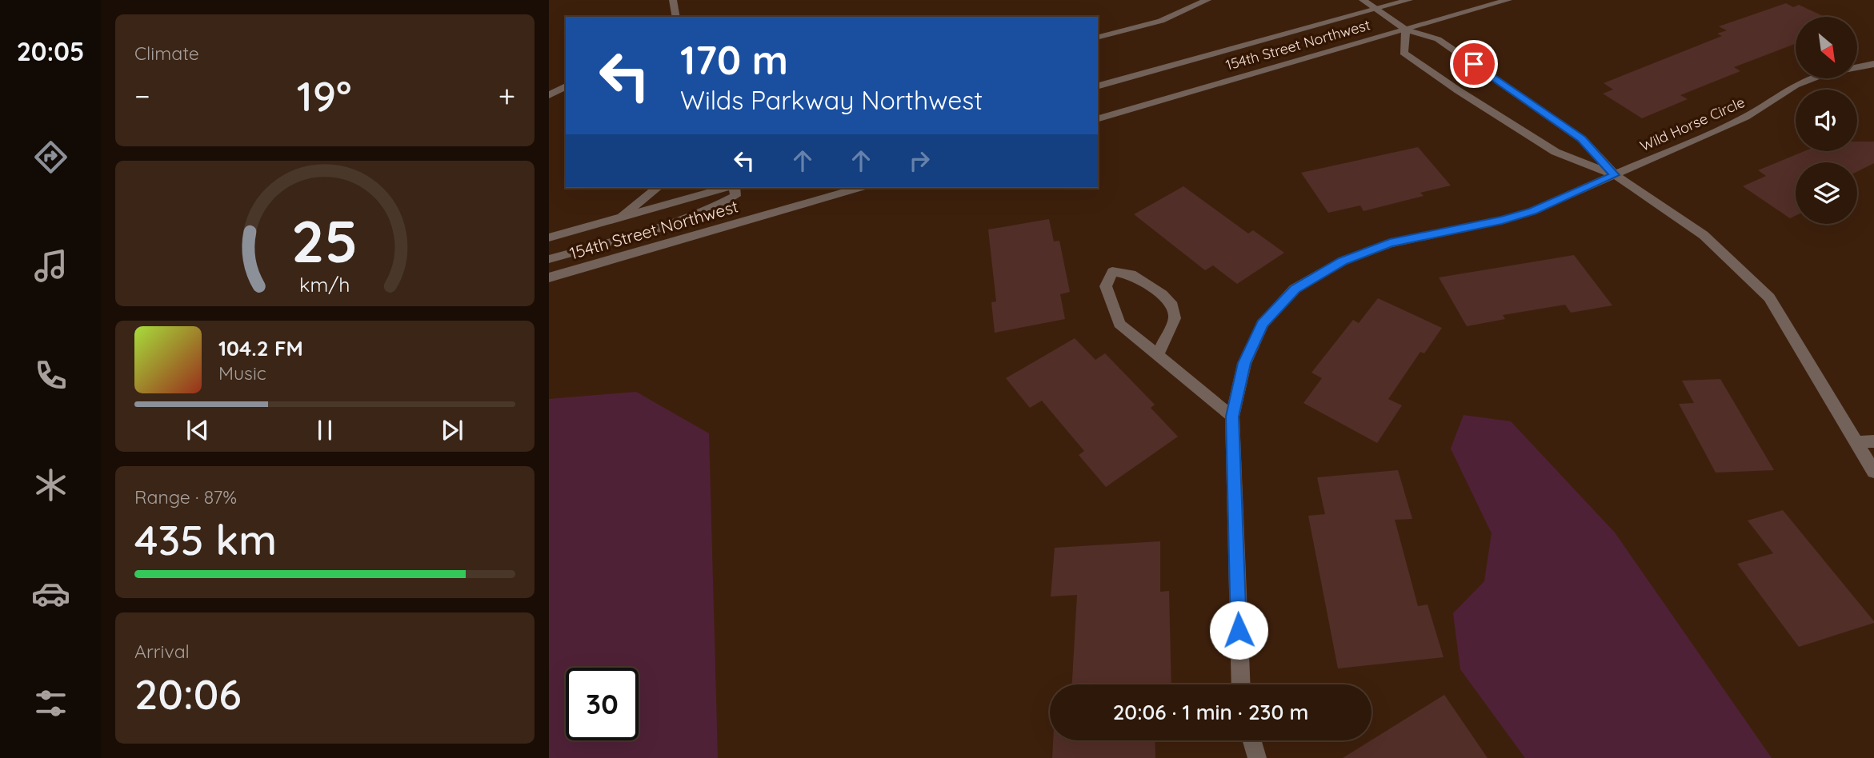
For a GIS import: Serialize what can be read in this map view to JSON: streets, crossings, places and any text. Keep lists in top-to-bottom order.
{
  "streets": {
    "street": ["154th Street Northwest", "Wild Horse Circle"]
  },
  "north": "bottom right",
  "page": {
    "tabs": "20:05",
    "tile": [
      "Climate",
      ["Range · 87%", "435 km"],
      ["Arrival", "20:06"]
    ],
    "turn": ["170 m", "Wilds Parkway Northwest"],
    "heat": ["−", "19°", "+"],
    "song": ["104.2 FM", "Music"],
    "limit": "30",
    "trip": "20:06 · 1 min · 230 m",
    "gauge": ["25", "km/h"]
  }
}
